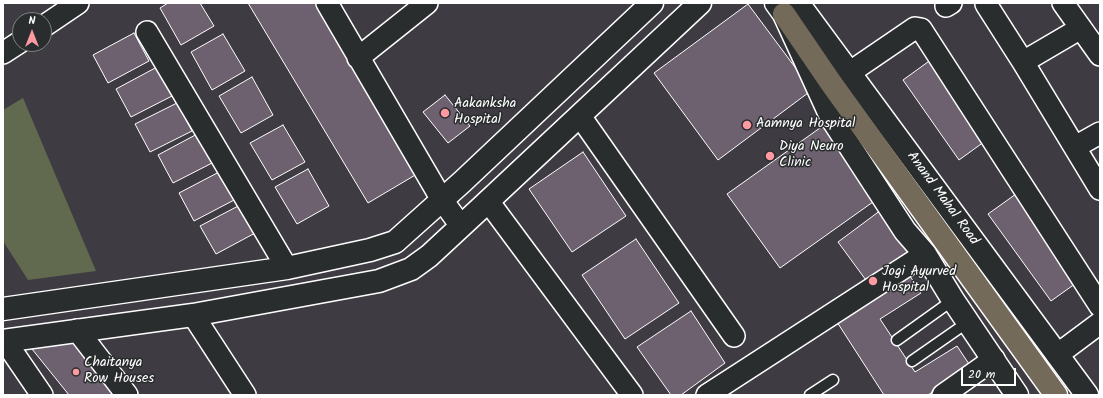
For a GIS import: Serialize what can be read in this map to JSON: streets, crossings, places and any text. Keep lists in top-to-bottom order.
{
  "streets": {
    "street": ["Anand Mahal Road"]
  },
  "places": [
    "Aakanksha Hospital",
    "Aamnya Hospital",
    "Diya Neuro Clinic",
    "Jogi Ayurved Hospital",
    "Chaitanya Row Houses"
  ],
  "scale_bar": "20 m",
  "north": "top"
}
